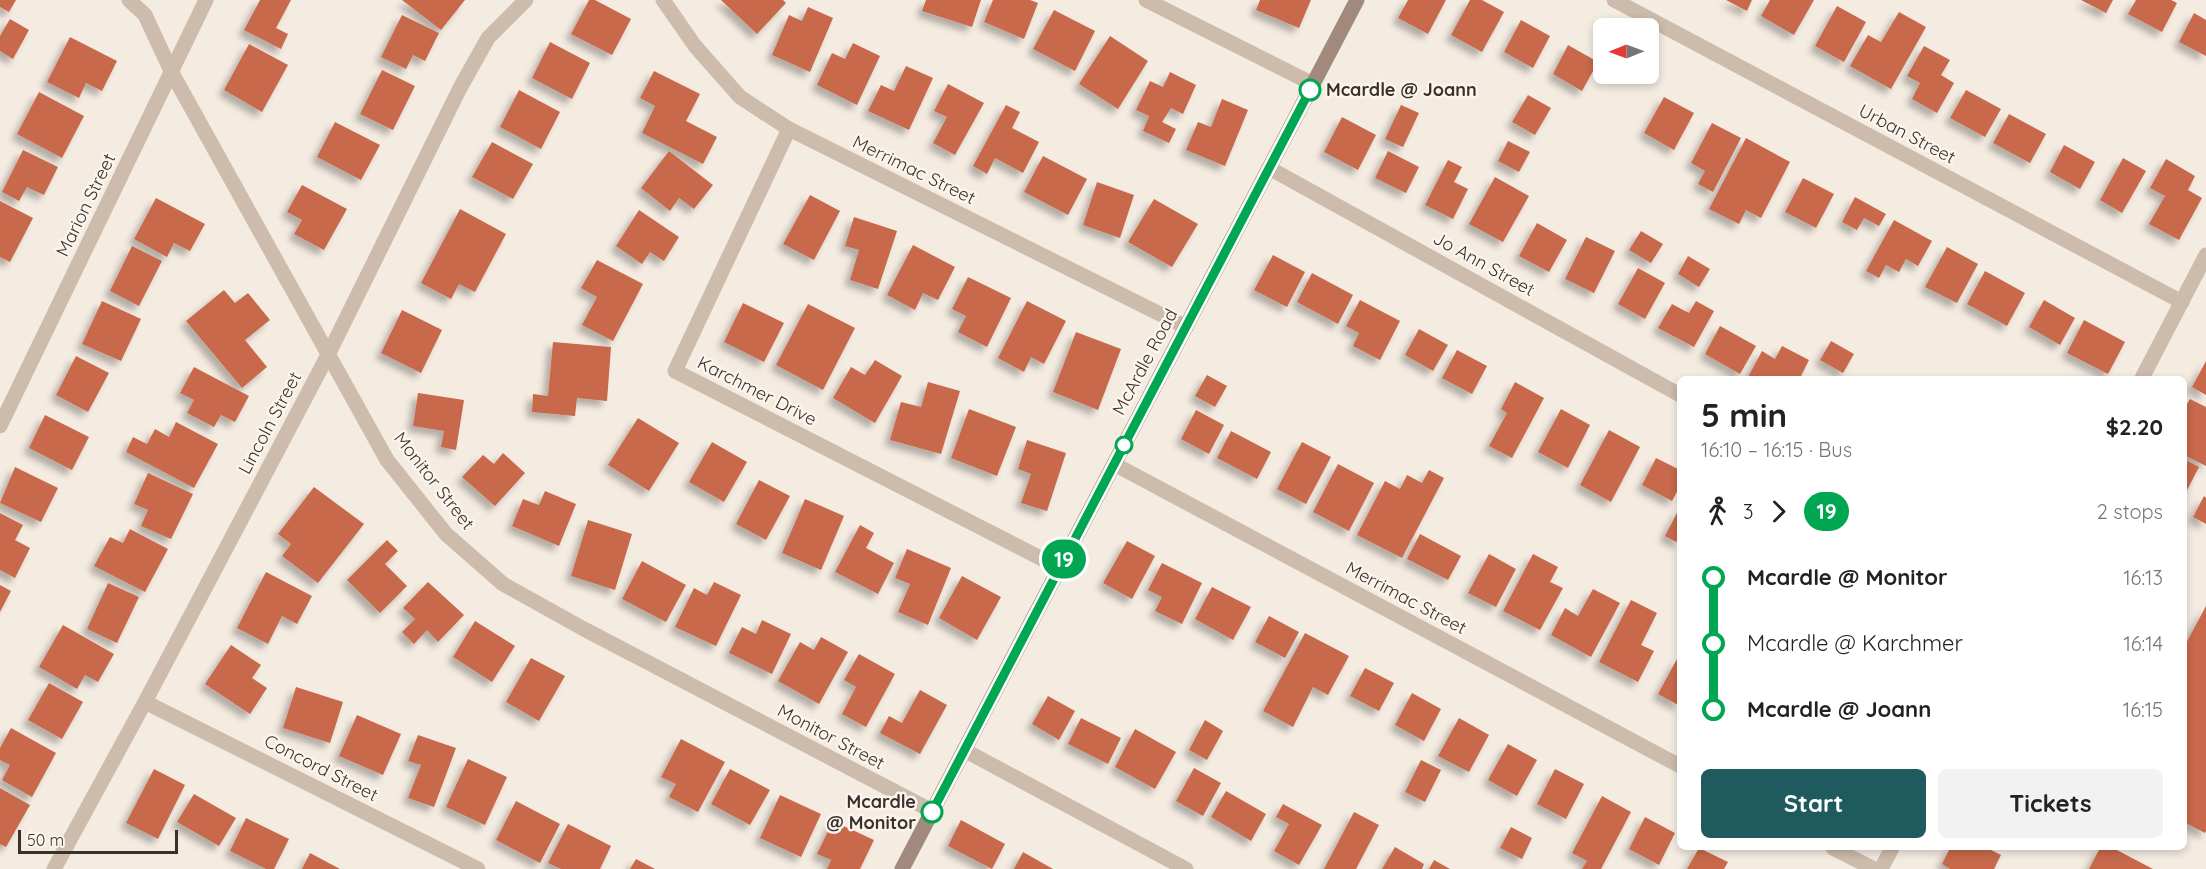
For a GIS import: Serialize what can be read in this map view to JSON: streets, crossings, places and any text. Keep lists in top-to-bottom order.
{
  "streets": {
    "main road": ["McArdle Road"],
    "street": [
      "Urban Street",
      "Merrimac Street",
      "Marion Street",
      "Jo Ann Street",
      "Karchmer Drive",
      "Lincoln Street",
      "Monitor Street",
      "Concord Street"
    ]
  },
  "crossings": [
    ["Merrimac Street", "McArdle Road"],
    ["Merrimac Street", "Karchmer Drive"],
    ["Marion Street", "Monitor Street"],
    ["Jo Ann Street", "McArdle Road"],
    ["McArdle Road", "Karchmer Drive"],
    ["McArdle Road", "Monitor Street"],
    ["Lincoln Street", "Monitor Street"],
    ["Lincoln Street", "Concord Street"]
  ],
  "places": ["Mcardle @ Joann", "Mcardle @ Monitor"],
  "lines": ["bus line 19"],
  "scale_bar": "50 m",
  "north": "left",
  "page": {
    "on_map": "19",
    "heading": ["5 min", "16:10 – 16:15 · Bus", "$2.20"],
    "legs": ["3", "19", "2 stops"],
    "list": [
      {
        "name": "Mcardle @ Monitor",
        "value": "16:13"
      },
      {
        "name": "Mcardle @ Karchmer",
        "value": "16:14"
      },
      {
        "name": "Mcardle @ Joann",
        "value": "16:15"
      }
    ],
    "buttons": ["Start", "Tickets"],
    "scale": "50 m"
  }
}
